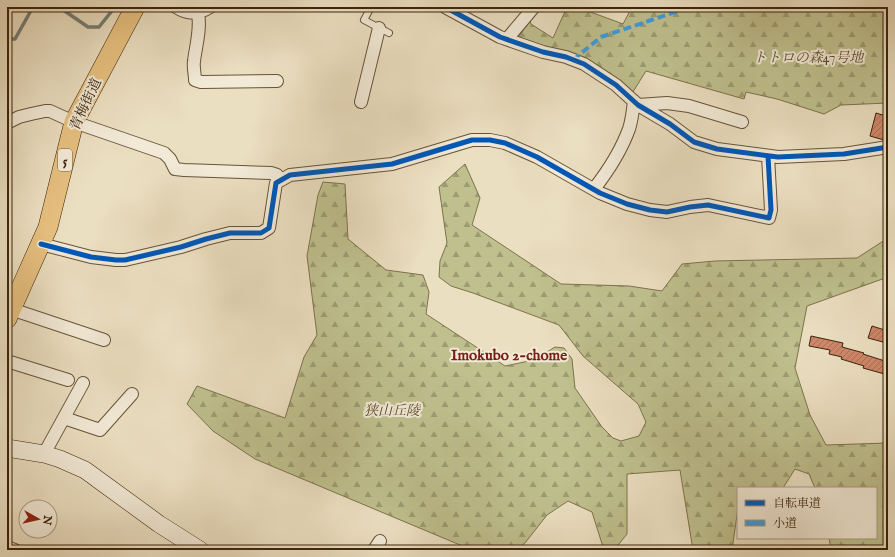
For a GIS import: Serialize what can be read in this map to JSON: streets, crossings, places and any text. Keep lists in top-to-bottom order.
{
  "streets": {
    "main road": ["青梅街道", "5"]
  },
  "districts": ["Imokubo 2-chome"],
  "parks": ["トトロの森47号地", "狭山丘陵"],
  "legend": ["自転車道", "小道"],
  "north": "right"
}
